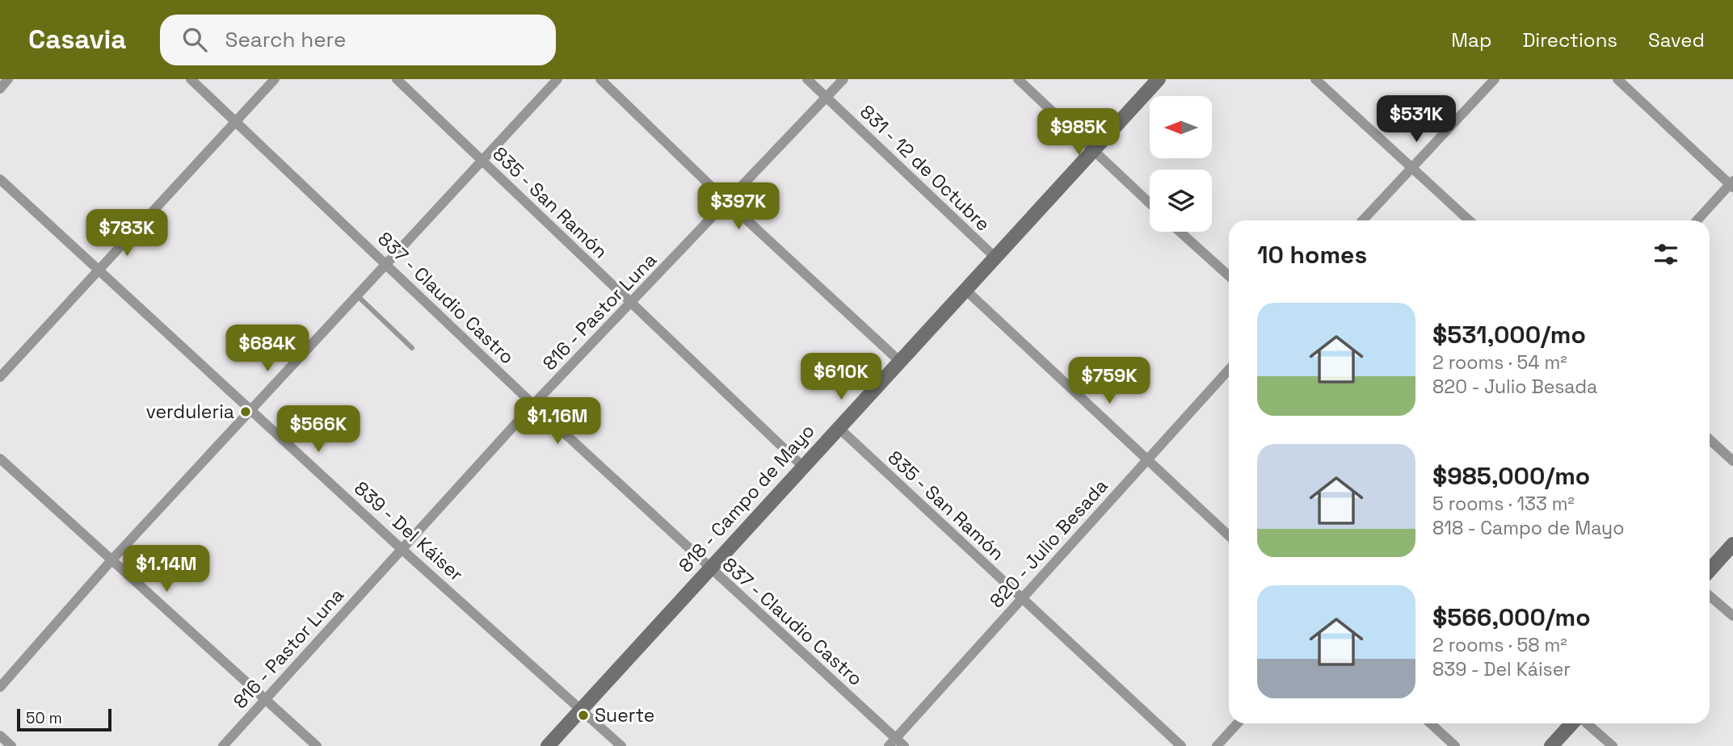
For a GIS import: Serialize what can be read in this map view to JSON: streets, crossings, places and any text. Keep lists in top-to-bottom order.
{
  "streets": {
    "street": [
      "831 - 12 de Octubre",
      "835 - San Ramón",
      "837 - Claudio Castro",
      "816 - Pastor Luna",
      "818 - Campo de Mayo",
      "839 - Del Káiser",
      "820 - Julio Besada"
    ]
  },
  "crossings": [
    ["831 - 12 de Octubre", "816 - Pastor Luna"],
    ["831 - 12 de Octubre", "818 - Campo de Mayo"],
    ["835 - San Ramón", "816 - Pastor Luna"],
    ["835 - San Ramón", "818 - Campo de Mayo"],
    ["835 - San Ramón", "820 - Julio Besada"],
    ["837 - Claudio Castro", "816 - Pastor Luna"],
    ["837 - Claudio Castro", "818 - Campo de Mayo"],
    ["837 - Claudio Castro", "820 - Julio Besada"],
    ["816 - Pastor Luna", "839 - Del Káiser"],
    ["818 - Campo de Mayo", "839 - Del Káiser"]
  ],
  "places": ["verduleria", "Suerte"],
  "scale_bar": "50 m",
  "north": "left",
  "page": {
    "header": "Casavia",
    "search": "Search here",
    "nav": ["Map", "Directions", "Saved"],
    "price": [
      "$531K",
      "$985K",
      "$397K",
      "$783K",
      "$684K",
      "$610K",
      "$759K",
      "$1.16M",
      "$566K",
      "$1.14M"
    ],
    "heading": "10 homes",
    "list": [
      {
        "name": "$531,000/mo",
        "note": "2 rooms · 54 m² · 820 - Julio Besada"
      },
      {
        "name": "$985,000/mo",
        "note": "5 rooms · 133 m² · 818 - Campo de Mayo"
      },
      {
        "name": "$566,000/mo",
        "note": "2 rooms · 58 m² · 839 - Del Káiser"
      }
    ],
    "scale": "50 m"
  }
}
